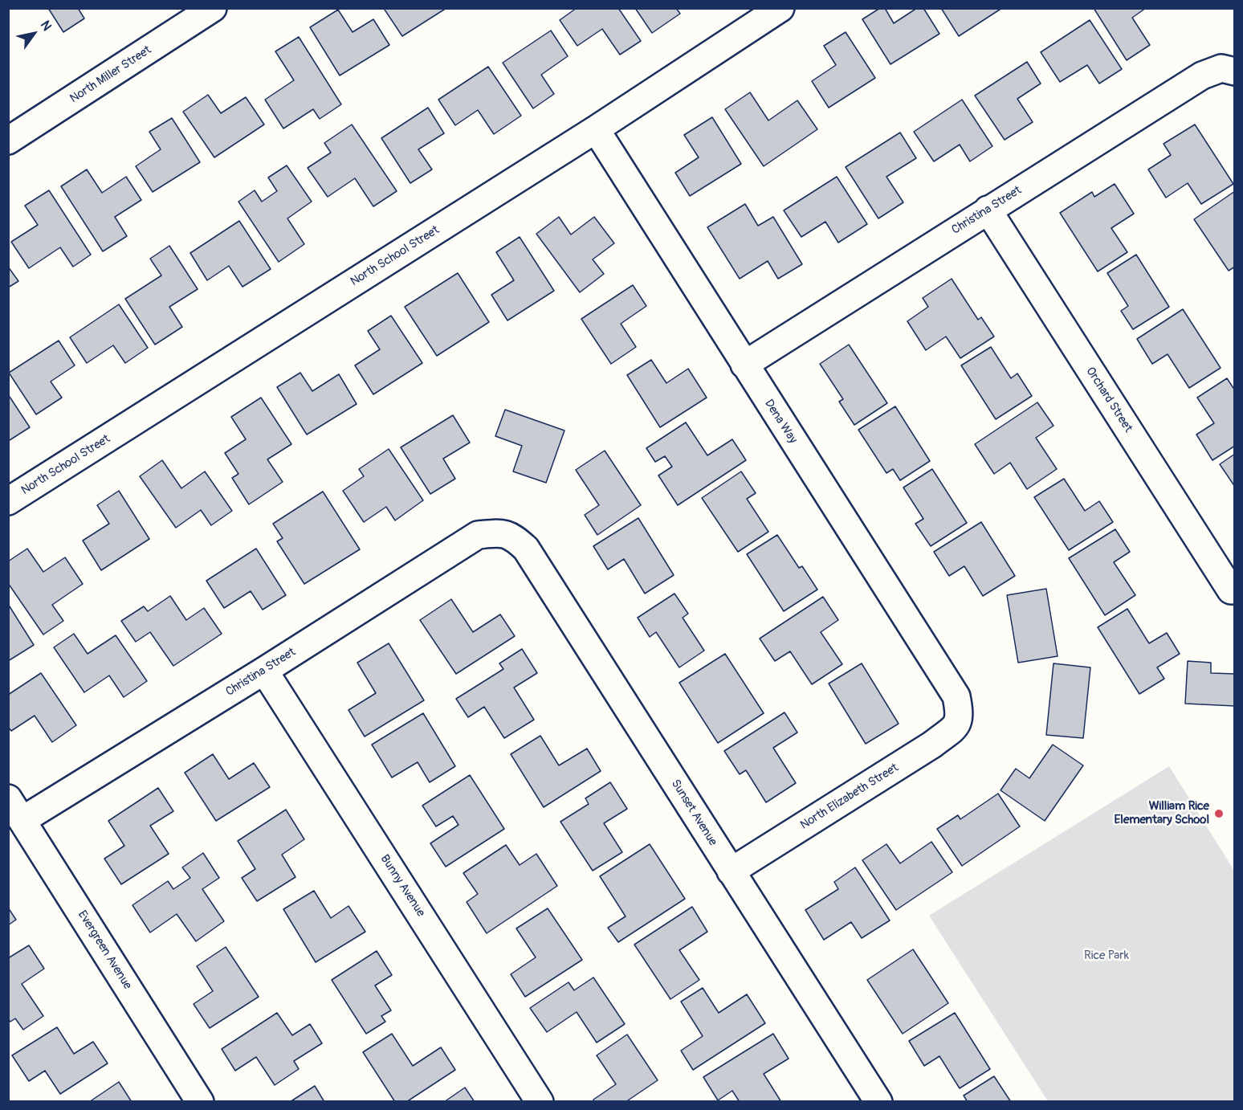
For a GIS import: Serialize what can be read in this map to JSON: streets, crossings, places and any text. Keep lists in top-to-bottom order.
{
  "streets": {
    "street": [
      "North Miller Street",
      "Christina Street",
      "North School Street",
      "Orchard Street",
      "Dena Way",
      "North Elizabeth Street",
      "Sunset Avenue",
      "Bunny Avenue",
      "Evergreen Avenue"
    ]
  },
  "crossings": [
    ["Christina Street", "Orchard Street"],
    ["Christina Street", "Dena Way"],
    ["Christina Street", "Sunset Avenue"],
    ["Christina Street", "Bunny Avenue"],
    ["Christina Street", "Evergreen Avenue"],
    ["North School Street", "Dena Way"],
    ["Dena Way", "North Elizabeth Street"],
    ["North Elizabeth Street", "Sunset Avenue"]
  ],
  "parks": ["Rice Park"],
  "places": ["William Rice Elementary School"],
  "north": "top right"
}
